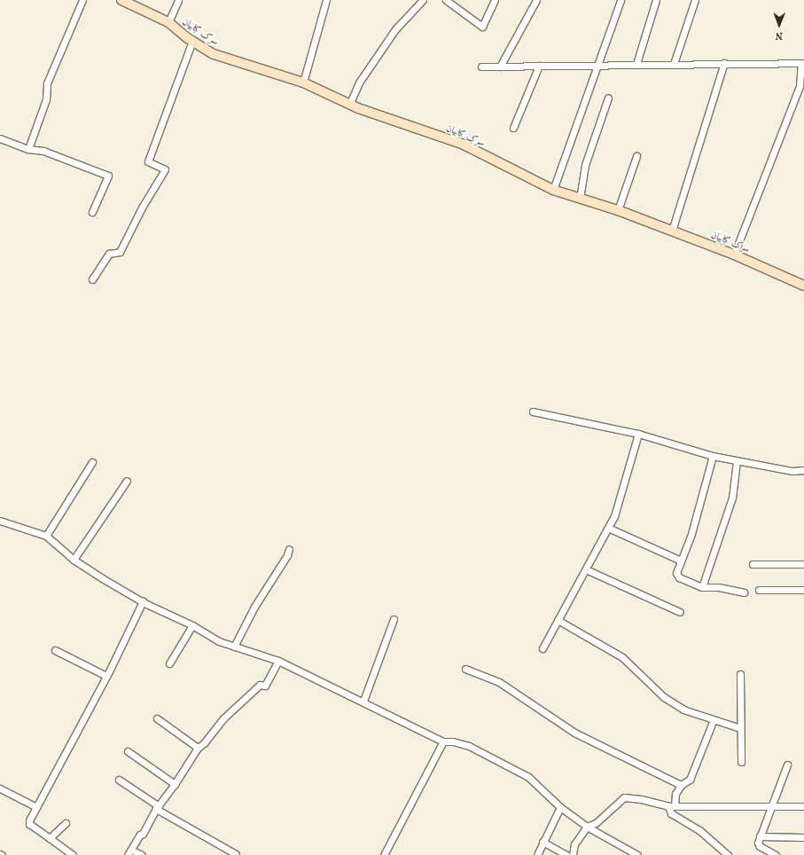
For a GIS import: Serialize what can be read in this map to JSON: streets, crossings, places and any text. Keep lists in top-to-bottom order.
{
  "streets": {
    "street": ["سرک کبابیان"]
  },
  "north": "bottom"
}
